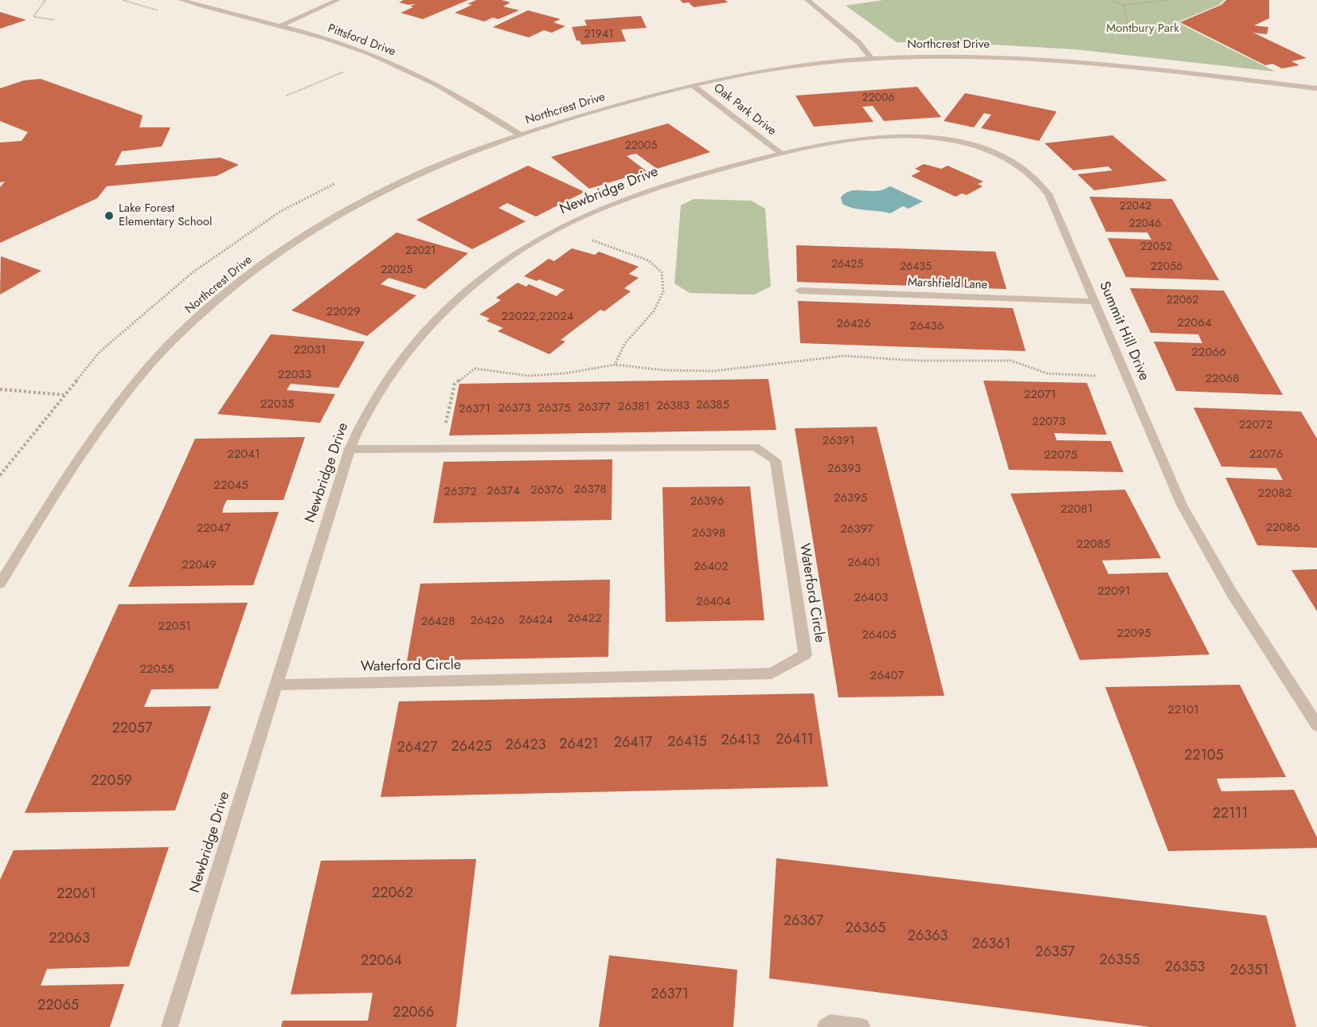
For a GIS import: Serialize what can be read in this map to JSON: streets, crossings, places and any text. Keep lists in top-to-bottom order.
{
  "streets": {
    "street": [
      "Pittsford Drive",
      "Northcrest Drive",
      "Oak Park Drive",
      "Newbridge Drive",
      "Marshfield Lane",
      "Summit Hill Drive",
      "Waterford Circle"
    ]
  },
  "crossings": [
    ["Pittsford Drive", "Northcrest Drive"],
    ["Northcrest Drive", "Oak Park Drive"],
    ["Oak Park Drive", "Newbridge Drive"],
    ["Oak Park Drive", "Summit Hill Drive"],
    ["Newbridge Drive", "Summit Hill Drive"],
    ["Newbridge Drive", "Waterford Circle"],
    ["Marshfield Lane", "Summit Hill Drive"]
  ],
  "parks": ["Montbury Park"],
  "places": ["Lake Forest Elementary School"],
  "house_numbers": [
    "21941",
    "22006",
    "22005",
    "22042",
    "22046",
    "22052",
    "22021",
    "26425",
    "26435",
    "22056",
    "22025",
    "22062",
    "22029",
    "22022,22024",
    "22064",
    "26426",
    "26436",
    "22031",
    "22066",
    "22033",
    "22068",
    "22071",
    "22035",
    "26385",
    "26383",
    "26381",
    "26377",
    "26373",
    "26375",
    "26371",
    "22073",
    "22072",
    "26391",
    "22041",
    "22076",
    "22075",
    "26393",
    "22045",
    "26378",
    "26376",
    "26374",
    "26372",
    "22082",
    "26395",
    "26396",
    "22081",
    "22086",
    "22047",
    "26397",
    "26398",
    "22085",
    "26401",
    "22049",
    "26402",
    "22091",
    "26403",
    "26404",
    "26422",
    "26424",
    "26426",
    "26428",
    "22051",
    "22095",
    "26405",
    "22055",
    "26407",
    "22101",
    "22057",
    "26411",
    "26413",
    "26415",
    "26417",
    "26421",
    "26423",
    "26425",
    "26427",
    "22105",
    "22059",
    "22111",
    "22062",
    "22061",
    "26367",
    "26365",
    "26363",
    "22063",
    "26361",
    "26357",
    "26355",
    "22064",
    "26353",
    "26351",
    "26371",
    "22065",
    "22066"
  ]
}
